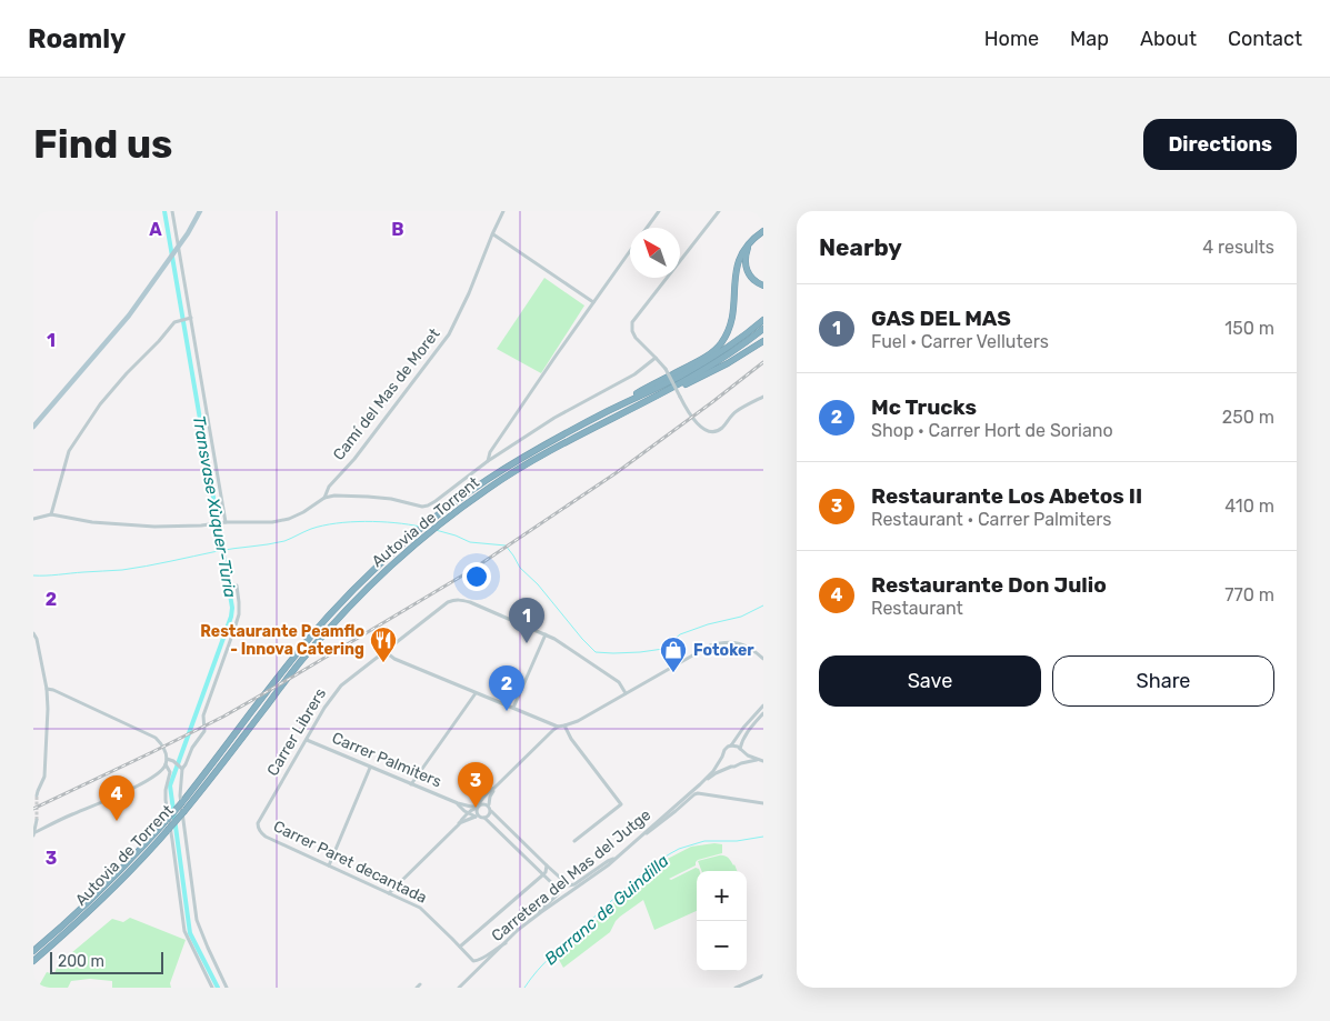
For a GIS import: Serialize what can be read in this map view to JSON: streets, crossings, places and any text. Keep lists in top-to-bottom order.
{
  "streets": {
    "highway": ["Autovia de Torrent"],
    "street": [
      "Camí del Mas de Moret",
      "Carrer Librers",
      "Carrer Palmiters",
      "Carrer Paret decantada",
      "Carretera del Mas del Jutge"
    ]
  },
  "crossings": [
    ["Carrer Librers", "Carrer Palmiters"],
    ["Carrer Librers", "Carrer Paret decantada"],
    ["Carrer Paret decantada", "Carretera del Mas del Jutge"]
  ],
  "water": ["Transvase Xùquer-Tùria", "Barranc de Guindilla"],
  "places": {
    "restaurant": ["Restaurante Peamflo - Innova Catering"],
    "shop": ["Fotoker"]
  },
  "scale_bar": "200 m",
  "north": "top left",
  "page": {
    "header": "Roamly",
    "nav": [
      "Home",
      "Map",
      "About",
      "Contact"
    ],
    "buttons": [
      "Directions",
      ["Save", "Share"]
    ],
    "title": "Find us",
    "heading": ["Nearby", "4 results"],
    "list": [
      {
        "mark": "1",
        "name": "GAS DEL MAS",
        "note": "Fuel · Carrer Velluters",
        "value": "150 m"
      },
      {
        "mark": "2",
        "name": "Mc Trucks",
        "note": "Shop · Carrer Hort de Soriano",
        "value": "250 m"
      },
      {
        "mark": "3",
        "name": "Restaurante Los Abetos II",
        "note": "Restaurant · Carrer Palmiters",
        "value": "410 m"
      },
      {
        "mark": "4",
        "name": "Restaurante Don Julio",
        "note": "Restaurant",
        "value": "770 m"
      }
    ],
    "pins": [
      "1",
      "2",
      "3",
      "4"
    ],
    "map_buttons": ["+", "−"],
    "scale": "200 m"
  },
  "grid": {
    "columns": ["A", "B"],
    "rows": ["1", "2", "3"]
  }
}
